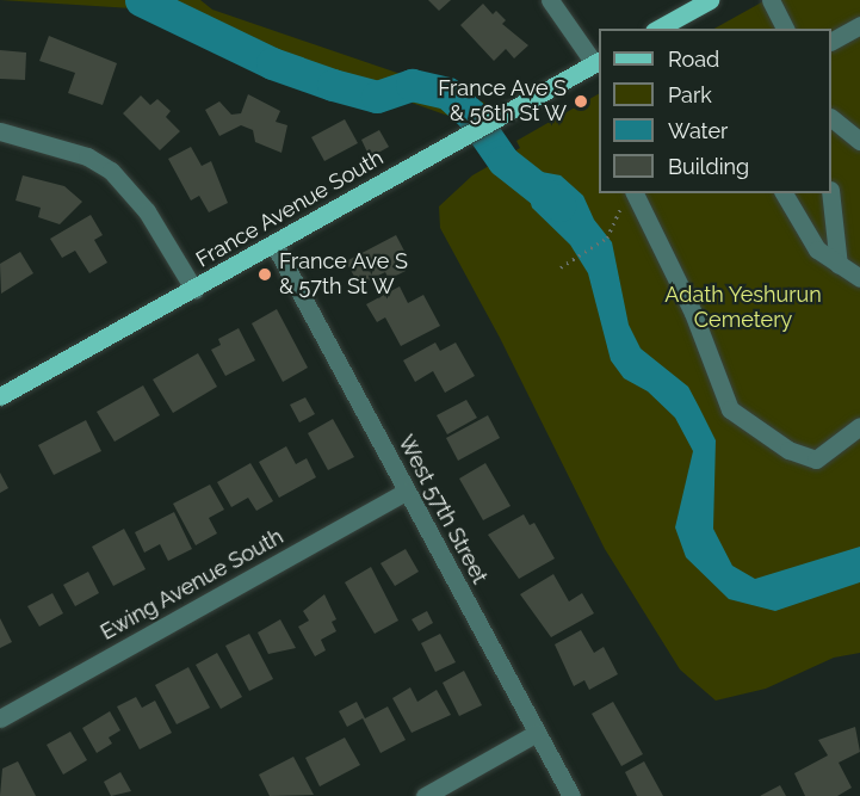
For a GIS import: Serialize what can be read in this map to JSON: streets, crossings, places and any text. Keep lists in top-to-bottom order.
{
  "streets": {
    "main road": ["France Avenue South"],
    "street": ["West 57th Street", "Ewing Avenue South"]
  },
  "crossings": [
    ["France Avenue South", "West 57th Street"],
    ["West 57th Street", "Ewing Avenue South"]
  ],
  "parks": ["Adath Yeshurun Cemetery"],
  "places": ["France Ave S & 56th St W", "France Ave S & 57th St W"],
  "legend": [
    "Road",
    "Park",
    "Water",
    "Building"
  ]
}
